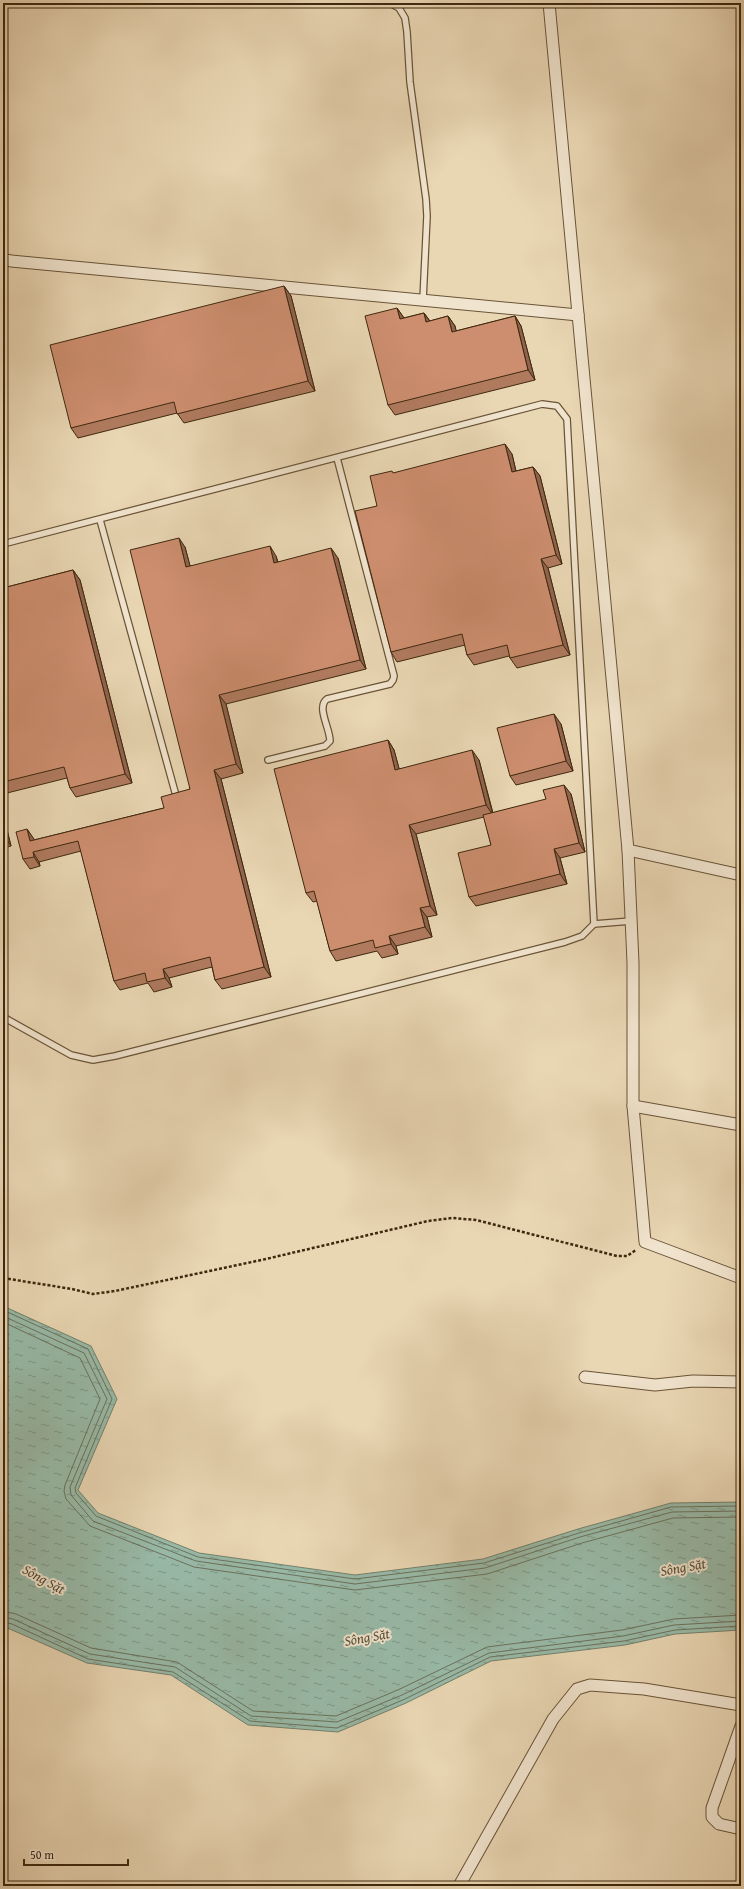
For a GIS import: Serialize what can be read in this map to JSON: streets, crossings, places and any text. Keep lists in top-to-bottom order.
{
  "water": ["Sông Sặt"],
  "scale_bar": "50 m"
}
